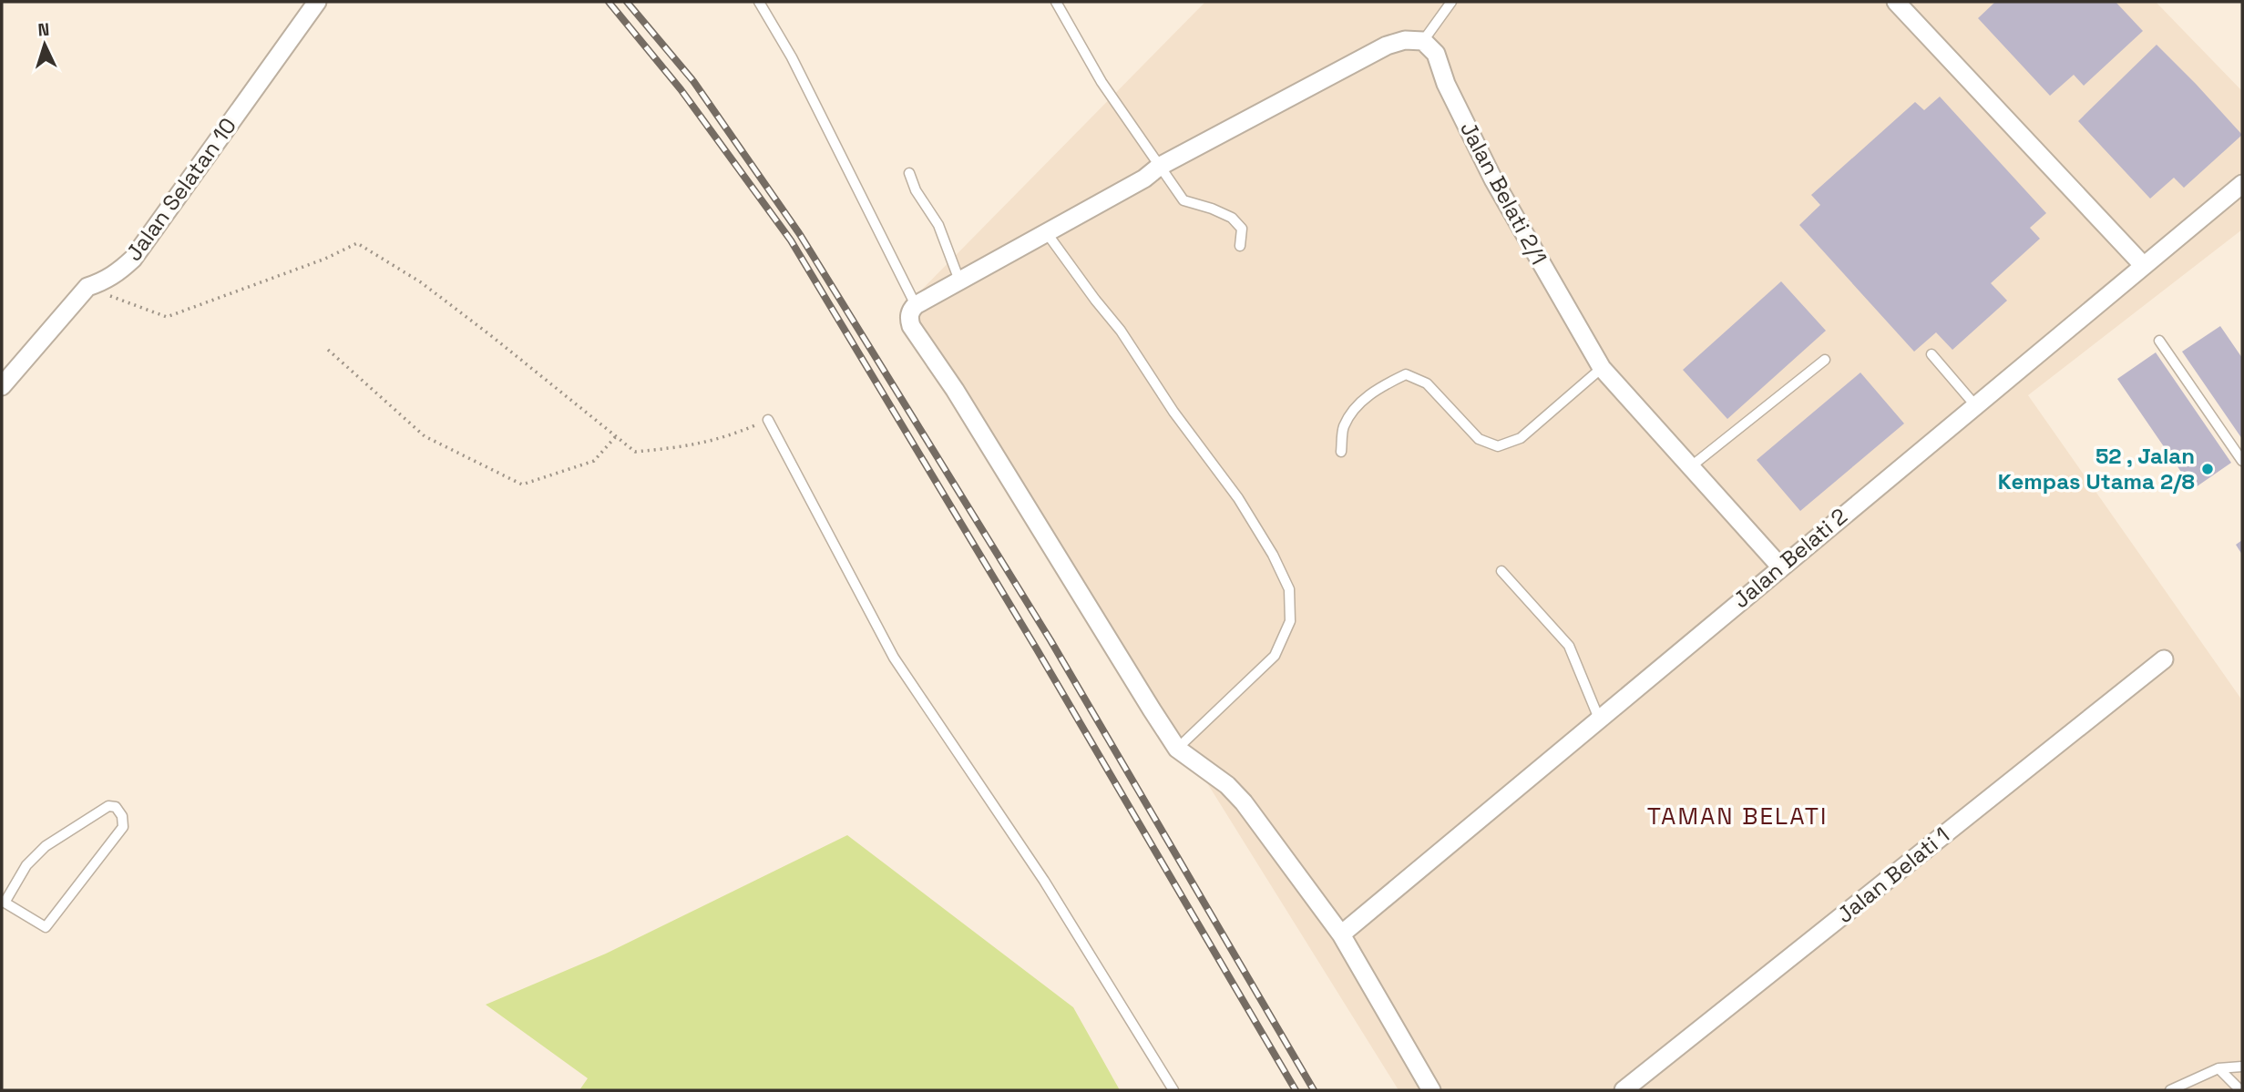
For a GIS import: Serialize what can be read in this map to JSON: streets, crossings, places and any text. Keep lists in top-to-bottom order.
{
  "streets": {
    "street": [
      "Jalan Selatan 10",
      "Jalan Belati 2/1",
      "Jalan Belati 2",
      "Jalan Belati 1"
    ]
  },
  "crossings": [
    ["Jalan Belati 2/1", "Jalan Belati 2"]
  ],
  "districts": ["TAMAN BELATI"],
  "places": ["52 , Jalan Kempas Utama 2/8"],
  "north": "top"
}
